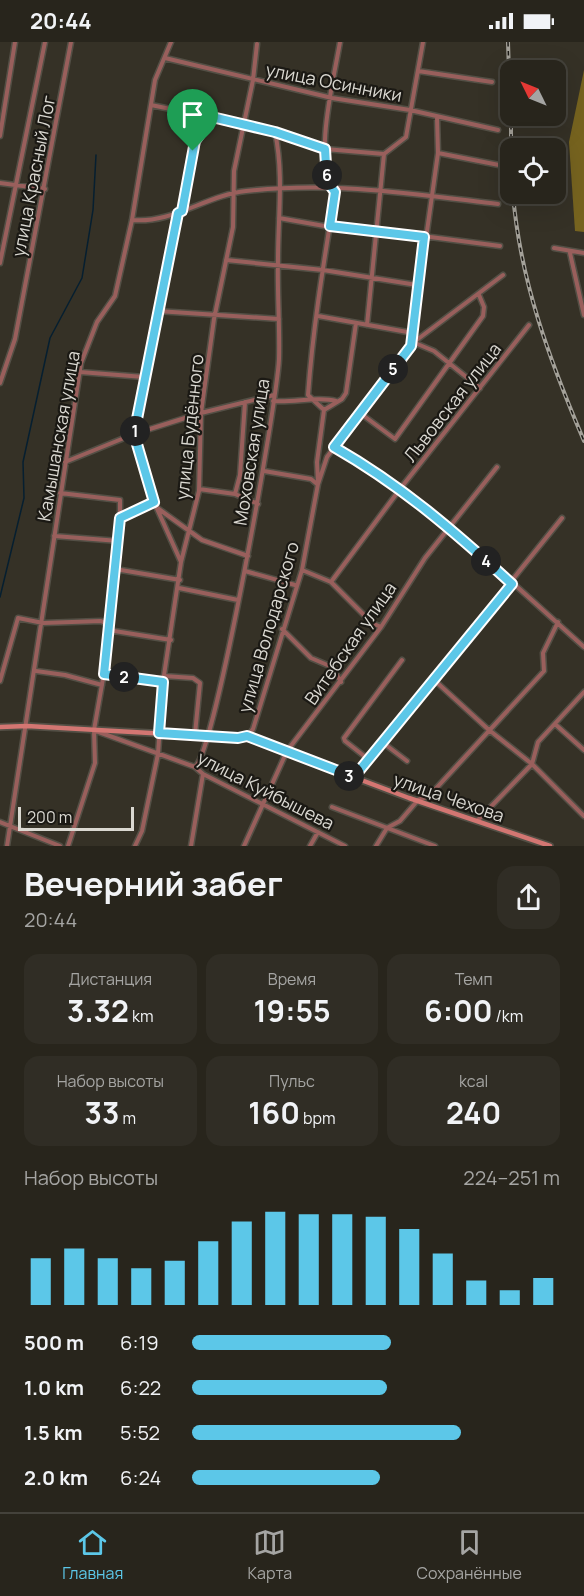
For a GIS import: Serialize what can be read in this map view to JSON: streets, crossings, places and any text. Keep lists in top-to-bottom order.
{
  "streets": {
    "street": [
      "улица Осинники",
      "улица Красный Лог",
      "Львовская улица",
      "улица Будённого",
      "Камышанская улица",
      "Моховская улица",
      "улица Володарского",
      "Витебская улица",
      "улица Куйбышева",
      "улица Чехова"
    ]
  },
  "crossings": [
    ["улица Осинники", "улица Будённого"],
    ["улица Осинники", "Камышанская улица"],
    ["улица Будённого", "улица Куйбышева"],
    ["улица Будённого", "улица Чехова"],
    ["Камышанская улица", "улица Куйбышева"],
    ["Моховская улица", "улица Куйбышева"],
    ["Моховская улица", "улица Чехова"],
    ["улица Володарского", "улица Чехова"],
    ["Витебская улица", "улица Куйбышева"],
    ["Витебская улица", "улица Чехова"],
    ["улица Куйбышева", "улица Чехова"]
  ],
  "scale_bar": "200 m",
  "north": "top left",
  "page": {
    "status": "20:44",
    "pins": [
      "6",
      "5",
      "1",
      "4",
      "2",
      "3"
    ],
    "scale": "200 m",
    "heading": ["Вечерний забег", "20:44"],
    "stats": [
      ["Дистанция", "3.32 km"],
      ["Время", "19:55"],
      ["Темп", "6:00 /km"],
      ["Набор высоты", "33 m"],
      ["Пульс", "160 bpm"],
      ["kcal", "240"]
    ],
    "chart": ["Набор высоты", "224–251 m"],
    "list": [
      {
        "name": "500 m",
        "note": "6:19"
      },
      {
        "name": "1.0 km",
        "note": "6:22"
      },
      {
        "name": "1.5 km",
        "note": "5:52"
      },
      {
        "name": "2.0 km",
        "note": "6:24"
      }
    ],
    "tabs": ["Главная", "Карта", "Сохранённые"]
  }
}
